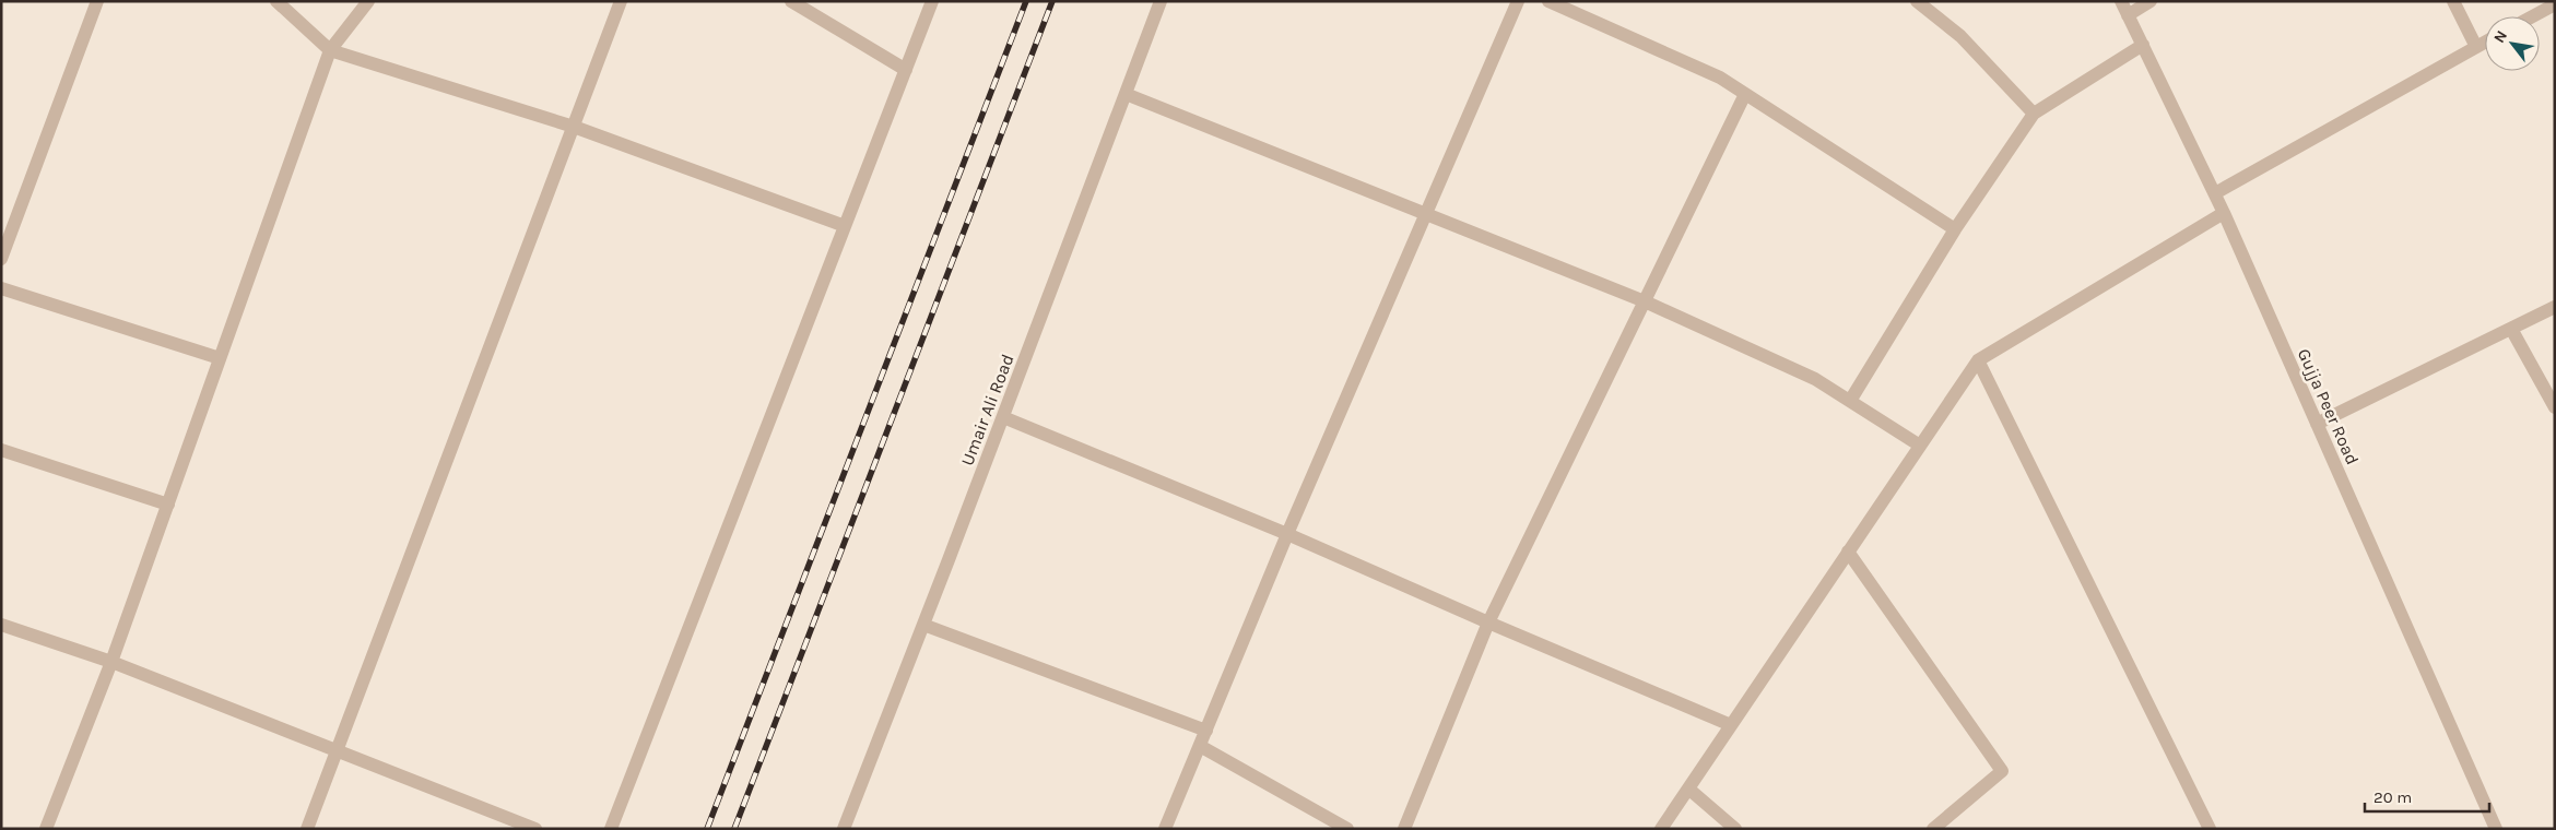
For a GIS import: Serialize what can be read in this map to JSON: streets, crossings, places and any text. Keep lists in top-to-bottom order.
{
  "streets": {
    "street": ["Gujja Peer Road", "Umair Ali Road"]
  },
  "scale_bar": "20 m",
  "north": "top left"
}
